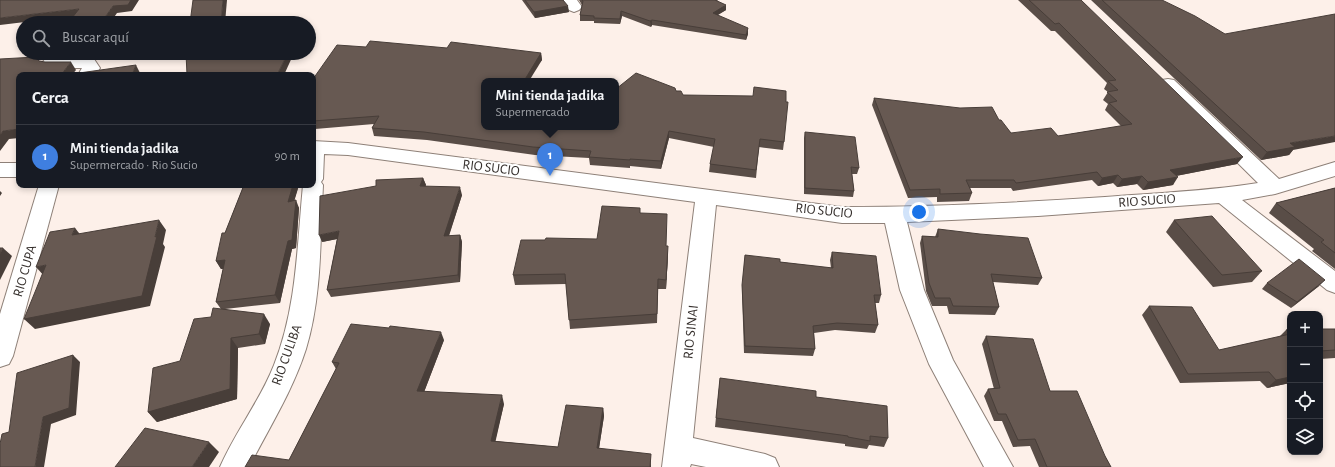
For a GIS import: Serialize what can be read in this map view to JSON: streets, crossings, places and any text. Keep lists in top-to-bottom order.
{
  "streets": {
    "street": [
      "RIO SUCIO",
      "RIO CUPA",
      "RIO SINAI",
      "RIO CULIBA"
    ]
  },
  "crossings": [
    ["RIO SUCIO", "RIO SINAI"]
  ],
  "page": {
    "search": "Buscar aquí",
    "heading": "Cerca",
    "popup": ["Mini tienda jadika", "Supermercado"],
    "list": [
      {
        "mark": "1",
        "name": "Mini tienda jadika",
        "note": "Supermercado · Rio Sucio",
        "value": "90 m"
      }
    ],
    "pins": "1",
    "map_buttons": ["+", "−"]
  }
}
